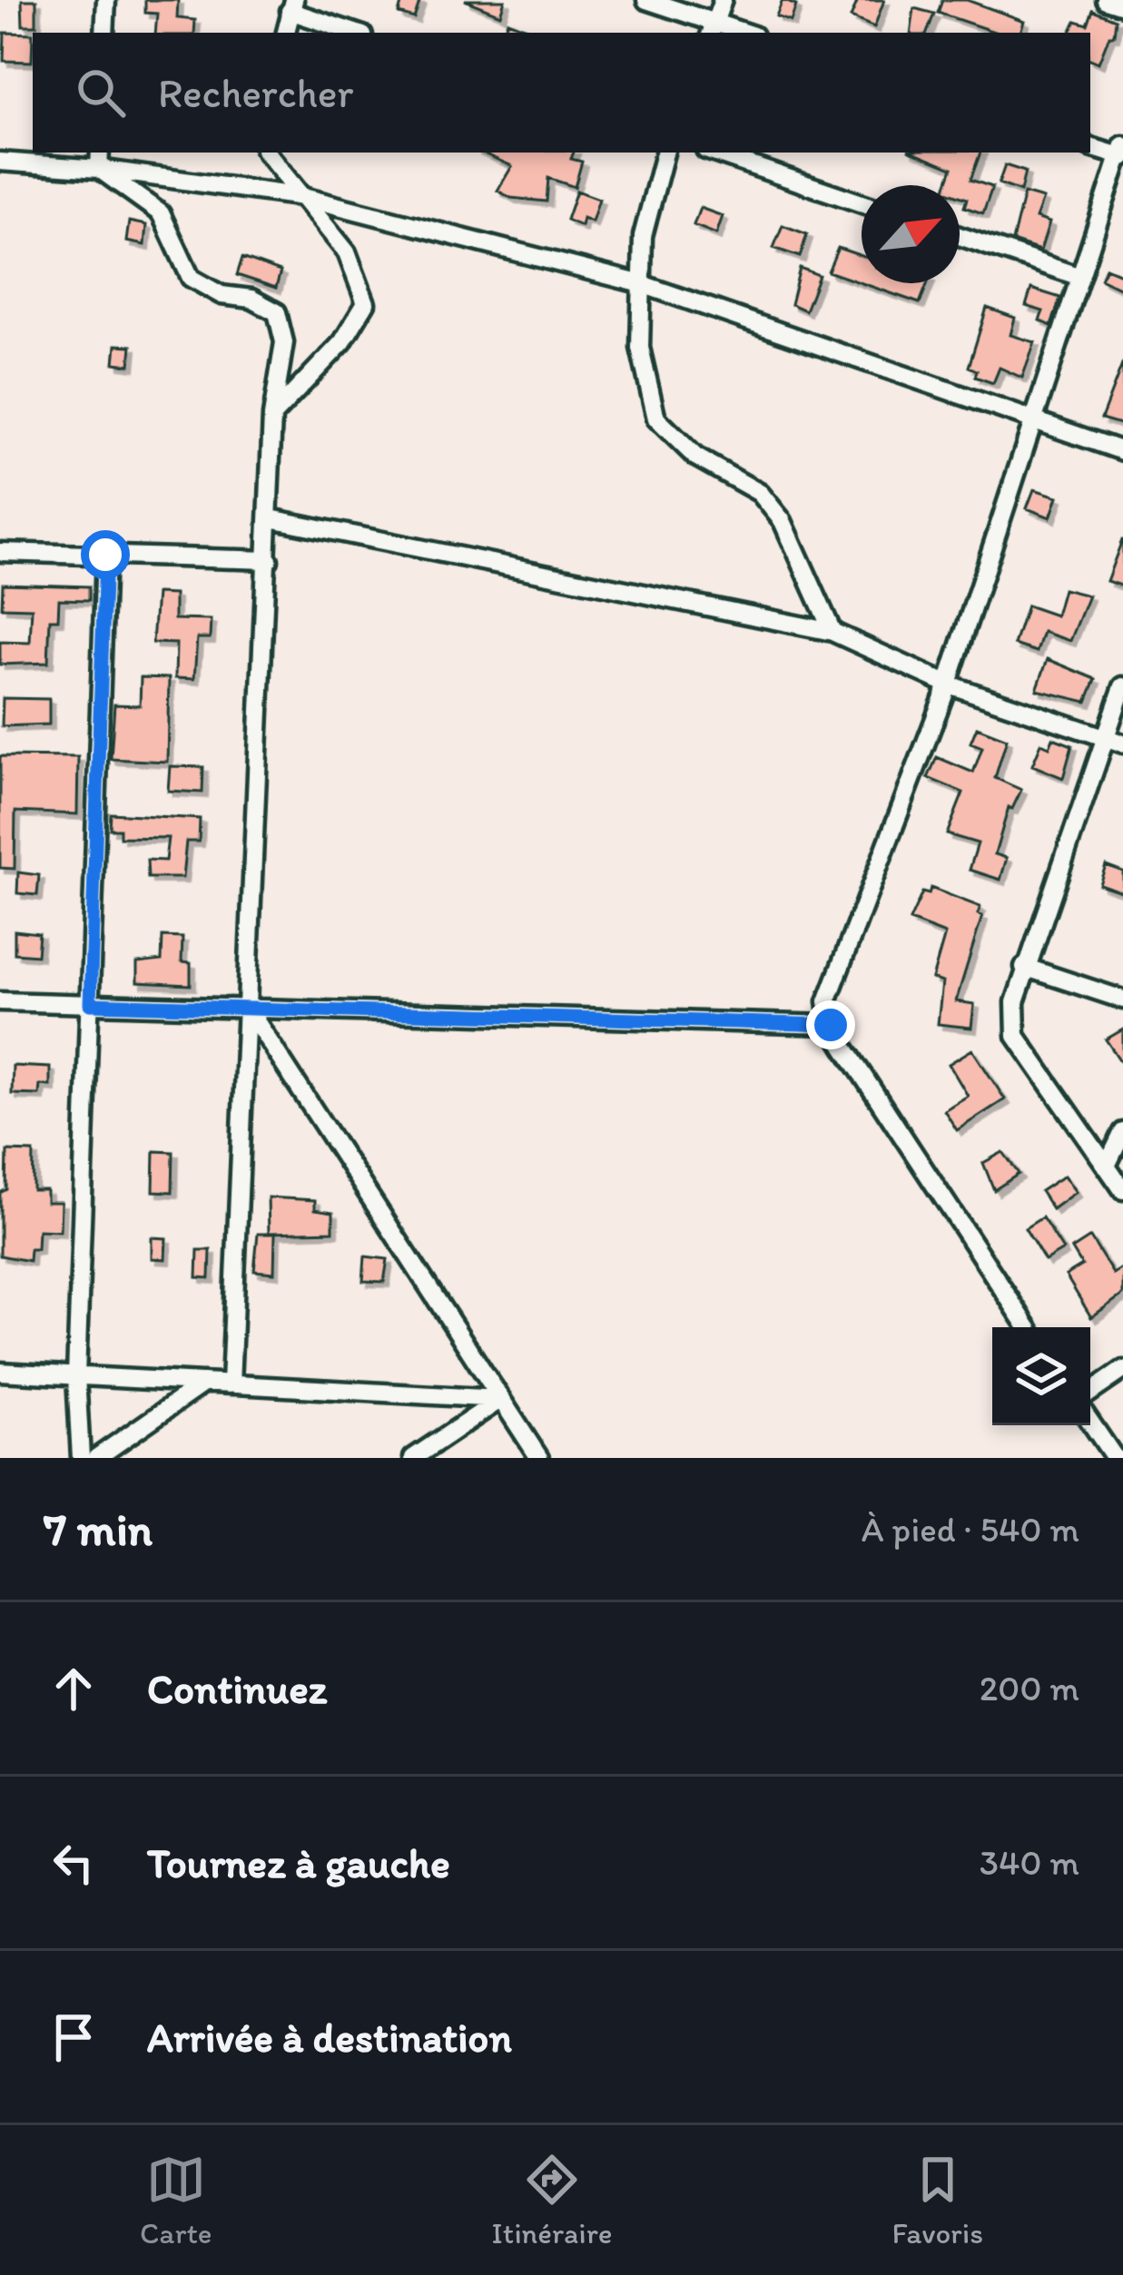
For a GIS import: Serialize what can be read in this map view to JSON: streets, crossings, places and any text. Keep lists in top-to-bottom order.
{
  "north": "top right",
  "page": {
    "search": "Rechercher",
    "heading": ["7 min", "À pied · 540 m"],
    "list": [
      ["Continuez", "200 m"],
      ["Tournez à gauche", "340 m"],
      "Arrivée à destination"
    ],
    "nav": ["Carte", "Itinéraire", "Favoris"]
  }
}
